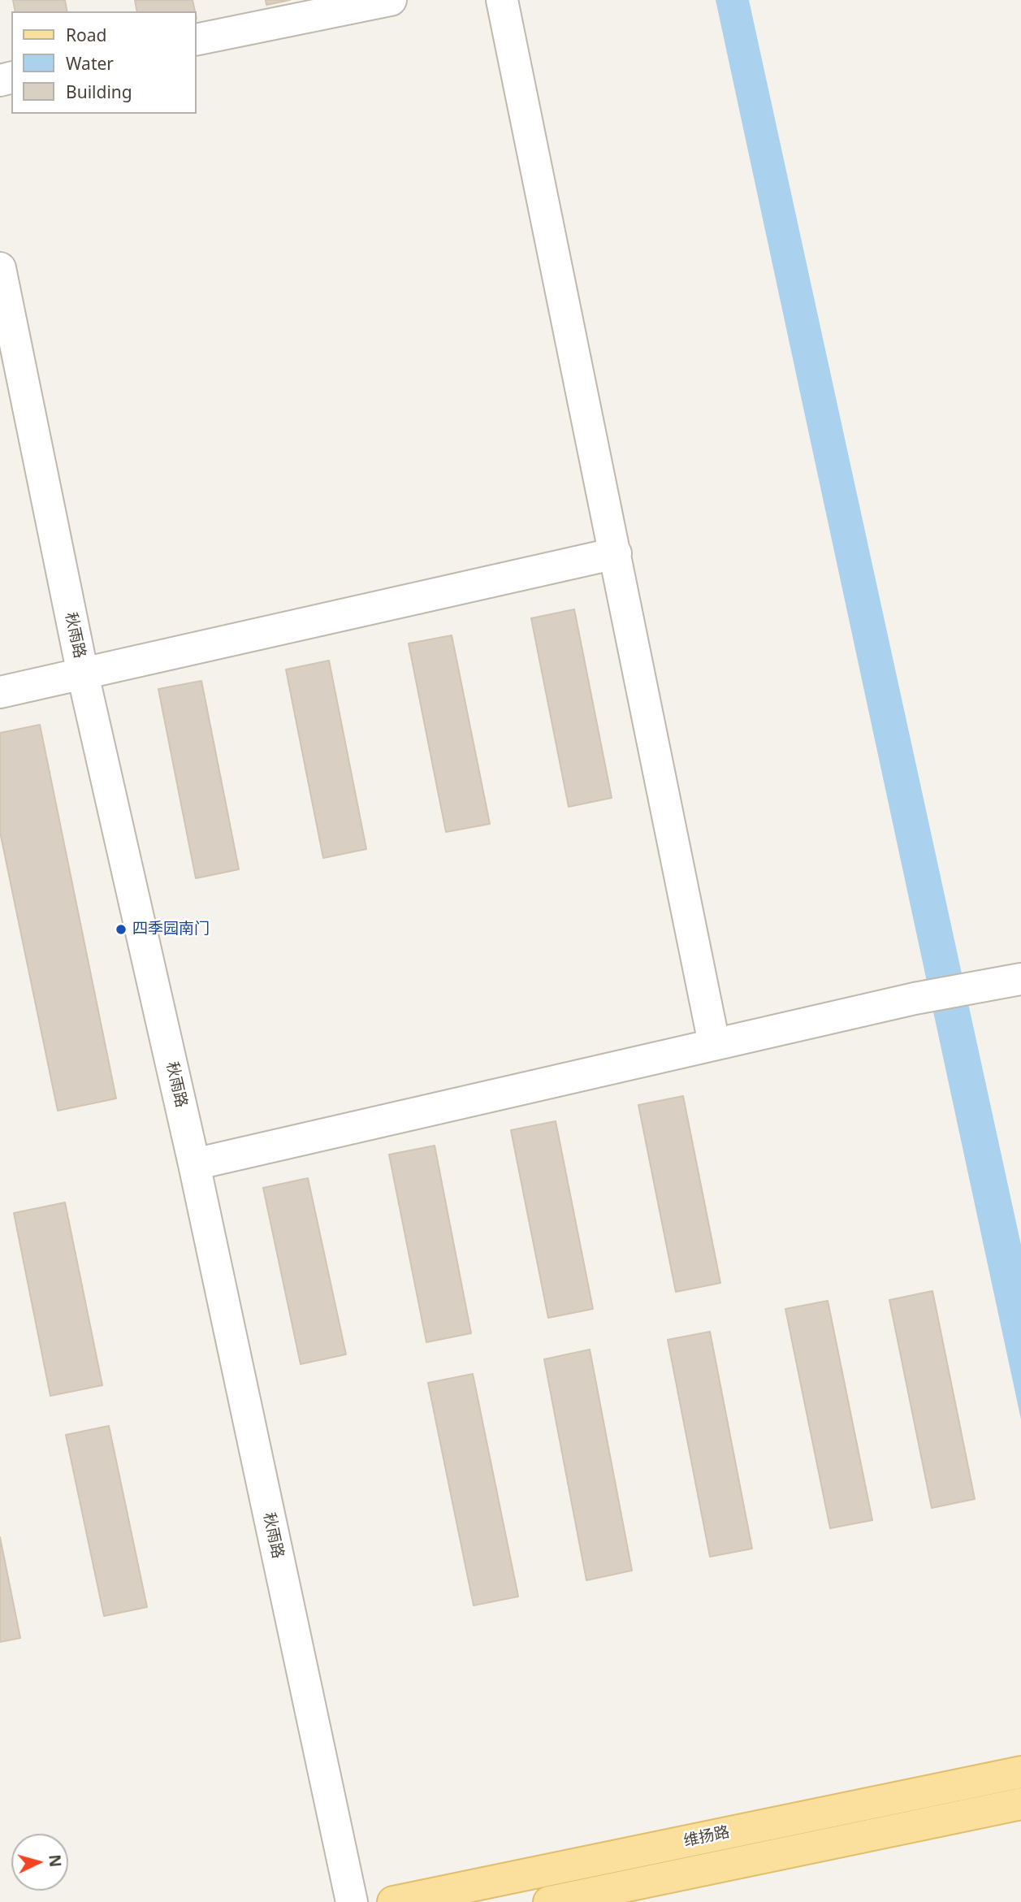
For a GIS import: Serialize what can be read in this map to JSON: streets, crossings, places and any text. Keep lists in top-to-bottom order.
{
  "streets": {
    "main road": ["维扬路"],
    "street": ["秋雨路"]
  },
  "places": ["四季园南门"],
  "legend": ["Road", "Water", "Building"],
  "north": "right"
}
